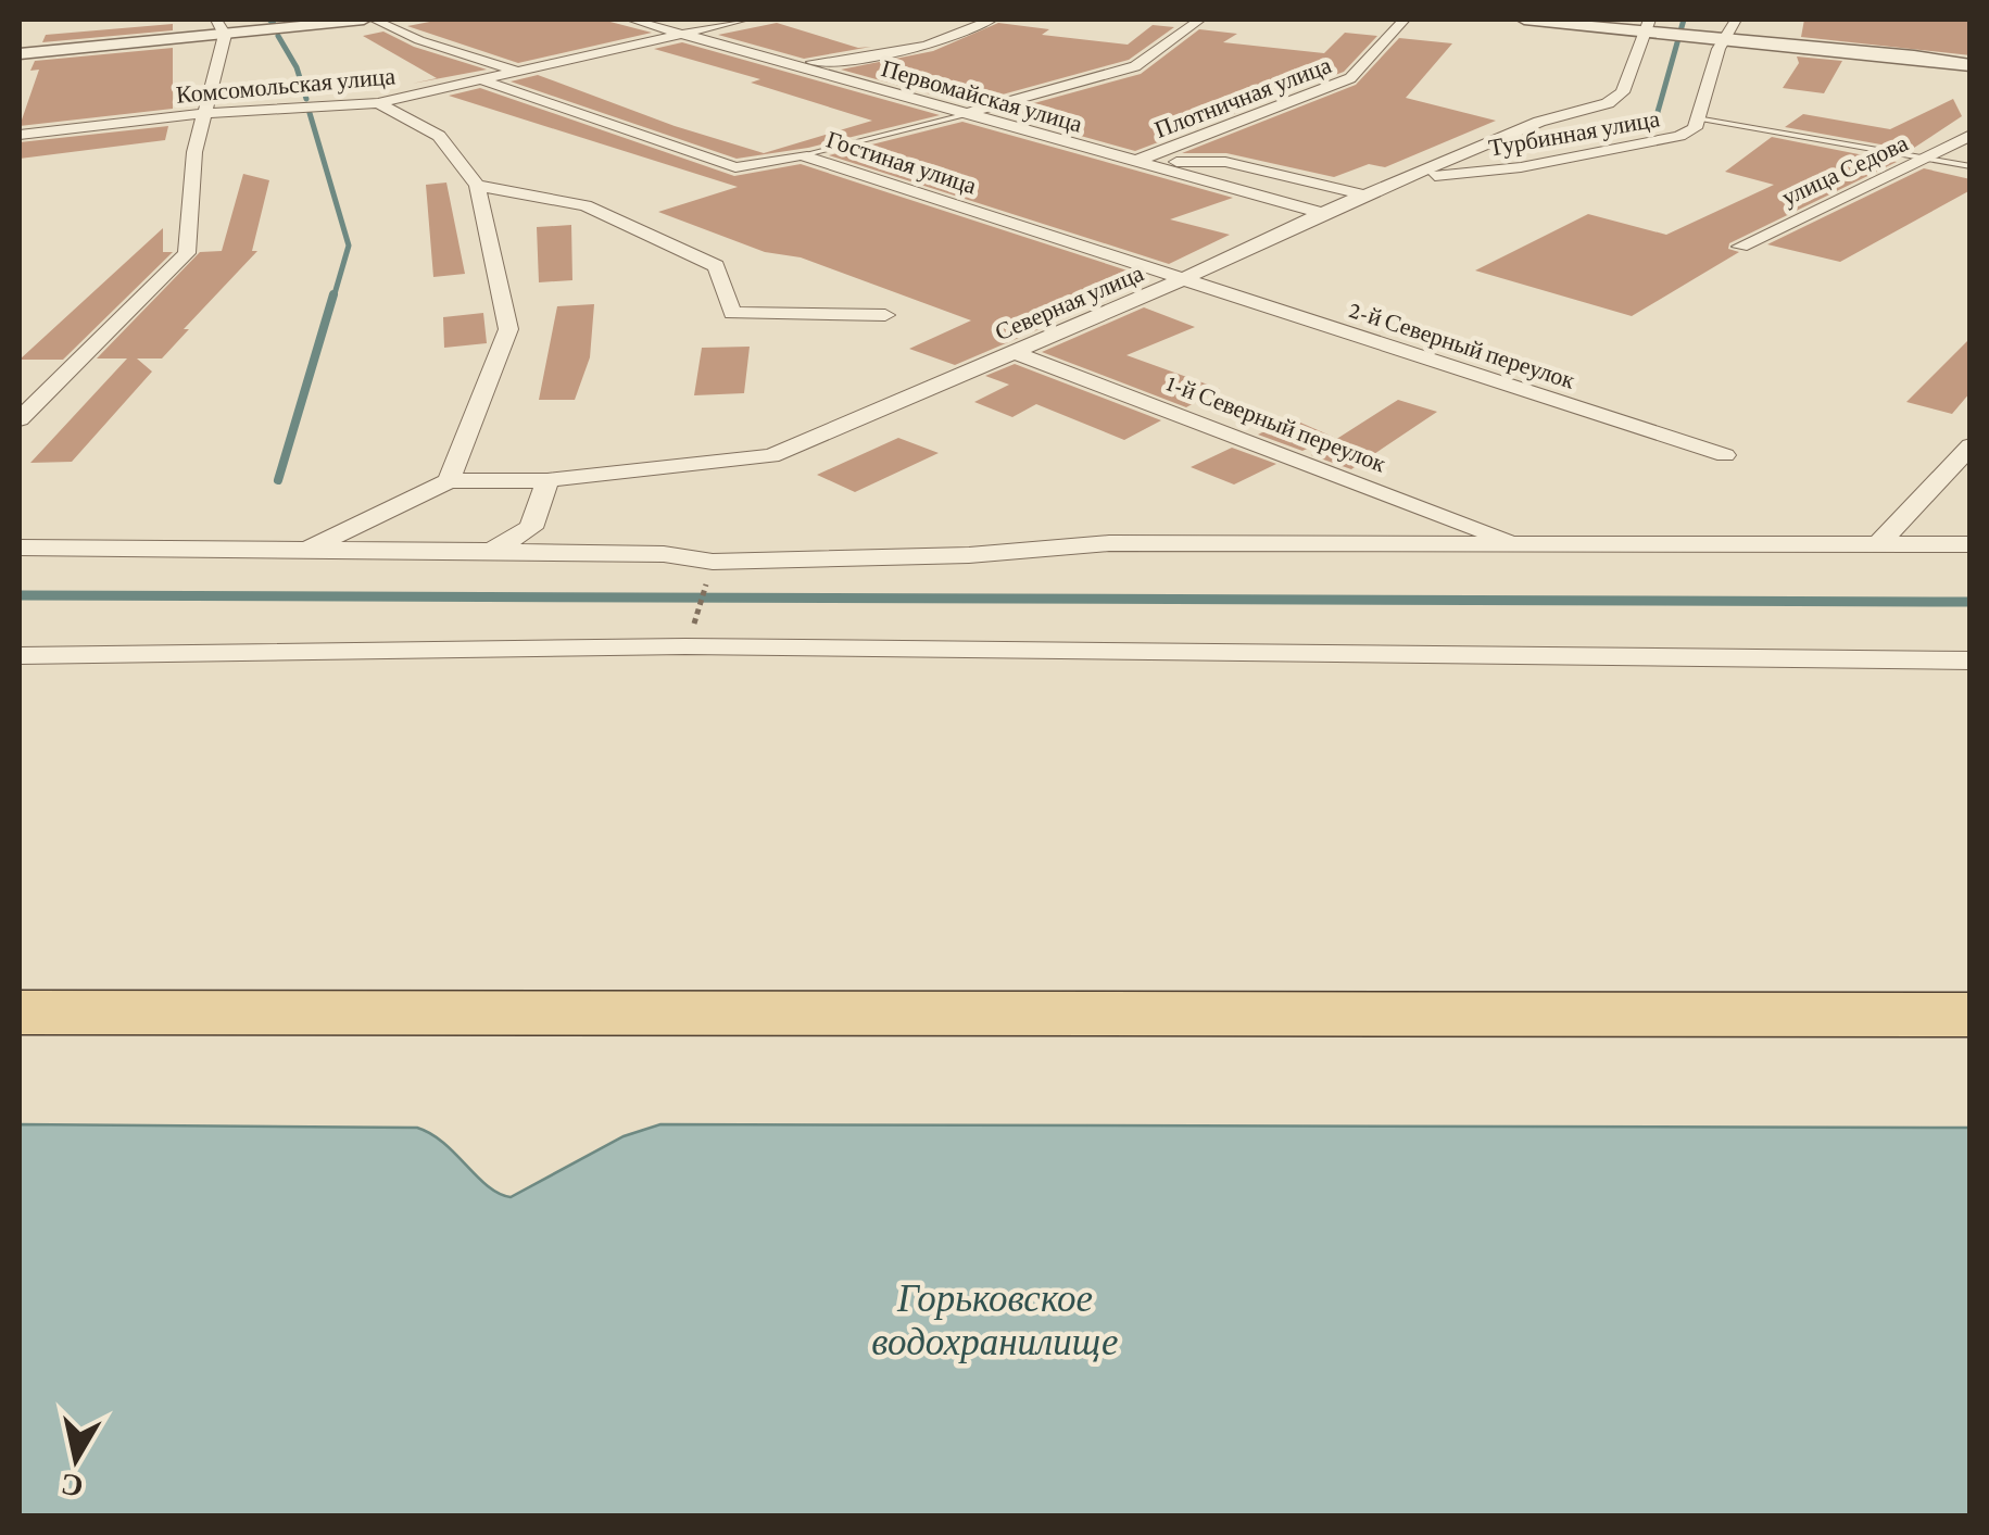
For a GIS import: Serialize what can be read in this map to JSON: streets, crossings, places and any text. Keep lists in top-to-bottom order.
{
  "streets": {
    "street": [
      "Комсомольская улица",
      "Первомайская улица",
      "Плотничная улица",
      "Турбинная улица",
      "Гостиная улица",
      "улица Седова",
      "Северная улица",
      "2-й Северный переулок",
      "1-й Северный переулок"
    ]
  },
  "crossings": [
    ["Комсомольская улица", "Первомайская улица"],
    ["Комсомольская улица", "Гостиная улица"],
    ["Первомайская улица", "Плотничная улица"],
    ["Первомайская улица", "Северная улица"],
    ["Турбинная улица", "Северная улица"],
    ["Гостиная улица", "Северная улица"],
    ["Гостиная улица", "2-й Северный переулок"],
    ["Северная улица", "2-й Северный переулок"],
    ["Северная улица", "1-й Северный переулок"]
  ],
  "water": ["Горьковское водохранилище"],
  "north": "bottom"
}
